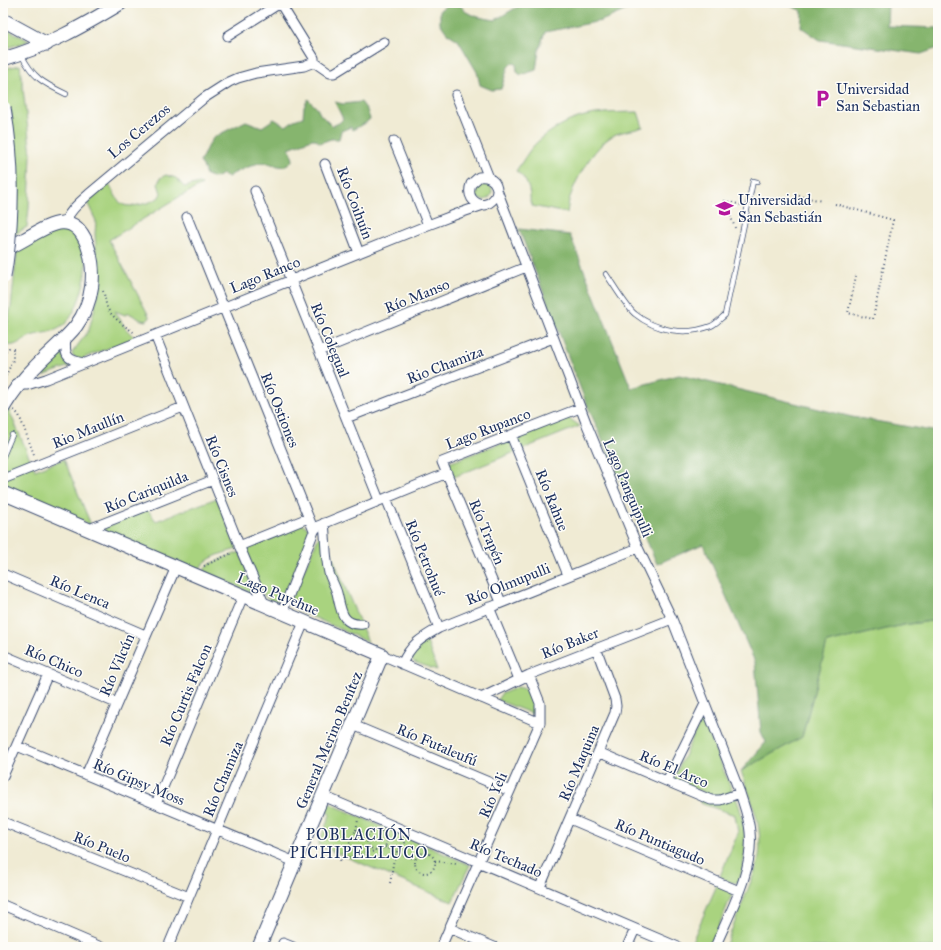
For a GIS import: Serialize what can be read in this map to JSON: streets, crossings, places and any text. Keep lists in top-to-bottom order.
{
  "streets": {
    "street": [
      "Los Cerezos",
      "Río Coihuín",
      "Lago Ranco",
      "Río Manso",
      "Río Colegual",
      "Rio Chamiza",
      "Río Ostiones",
      "Lago Rupanco",
      "Rio Maullín",
      "Río Cisnes",
      "Lago Panguipulli",
      "Río Cariquilda",
      "Río Rahue",
      "Río Trapén",
      "Río Petrohué",
      "Río Olmupulli",
      "Río Lenca",
      "Lago Puyehue",
      "Río Baker",
      "Río Chico",
      "Río Vilcún",
      "Río Curtis Falcon",
      "General Merino Benítez",
      "Río Futaleufú",
      "Río Maquina",
      "Río El Arco",
      "Río Chamiza",
      "Río Gipsy Moss",
      "Río Yeli",
      "Río Puntiagudo",
      "Río Puelo",
      "Río Techado"
    ]
  },
  "crossings": [
    ["Río Coihuín", "Lago Ranco"],
    ["Lago Ranco", "Río Colegual"],
    ["Lago Ranco", "Río Ostiones"],
    ["Lago Ranco", "Río Cisnes"],
    ["Lago Ranco", "Lago Panguipulli"],
    ["Río Manso", "Río Colegual"],
    ["Río Manso", "Lago Panguipulli"],
    ["Río Colegual", "Rio Chamiza"],
    ["Río Colegual", "Lago Rupanco"],
    ["Río Colegual", "Río Petrohué"],
    ["Rio Chamiza", "Lago Panguipulli"],
    ["Río Ostiones", "Lago Rupanco"],
    ["Lago Rupanco", "Lago Panguipulli"],
    ["Lago Rupanco", "Río Rahue"],
    ["Lago Rupanco", "Río Trapén"],
    ["Lago Rupanco", "Río Petrohué"],
    ["Rio Maullín", "Río Cisnes"],
    ["Río Cisnes", "Río Cariquilda"],
    ["Río Cisnes", "Lago Puyehue"],
    ["Lago Panguipulli", "Río Olmupulli"],
    ["Lago Panguipulli", "Río Baker"],
    ["Lago Panguipulli", "Río El Arco"],
    ["Lago Panguipulli", "Río Puntiagudo"],
    ["Río Cariquilda", "Lago Puyehue"],
    ["Río Rahue", "Río Olmupulli"],
    ["Río Trapén", "Río Olmupulli"],
    ["Río Petrohué", "Río Olmupulli"],
    ["Río Olmupulli", "Lago Puyehue"],
    ["Río Lenca", "Río Vilcún"],
    ["Lago Puyehue", "Río Baker"],
    ["Lago Puyehue", "Río Vilcún"],
    ["Lago Puyehue", "Río Curtis Falcon"],
    ["Lago Puyehue", "General Merino Benítez"],
    ["Lago Puyehue", "Río Chamiza"],
    ["Lago Puyehue", "Río Yeli"],
    ["Río Baker", "Río Maquina"],
    ["Río Baker", "Río Yeli"],
    ["Río Chico", "Río Vilcún"],
    ["Río Vilcún", "Río Gipsy Moss"],
    ["Río Curtis Falcon", "Río Gipsy Moss"],
    ["General Merino Benítez", "Río Futaleufú"],
    ["General Merino Benítez", "Río Gipsy Moss"],
    ["General Merino Benítez", "Río Techado"],
    ["Río Futaleufú", "Río Yeli"],
    ["Río Maquina", "Río El Arco"],
    ["Río Maquina", "Río Puntiagudo"],
    ["Río Maquina", "Río Techado"],
    ["Río Chamiza", "Río Gipsy Moss"],
    ["Río Chamiza", "Río Puelo"],
    ["Río Yeli", "Río Techado"]
  ],
  "districts": ["POBLACIÓN PICHIPELLUCO"],
  "places": {
    "parking": ["Universidad San Sebastian"],
    "school or university": ["Universidad San Sebastián"]
  }
}
